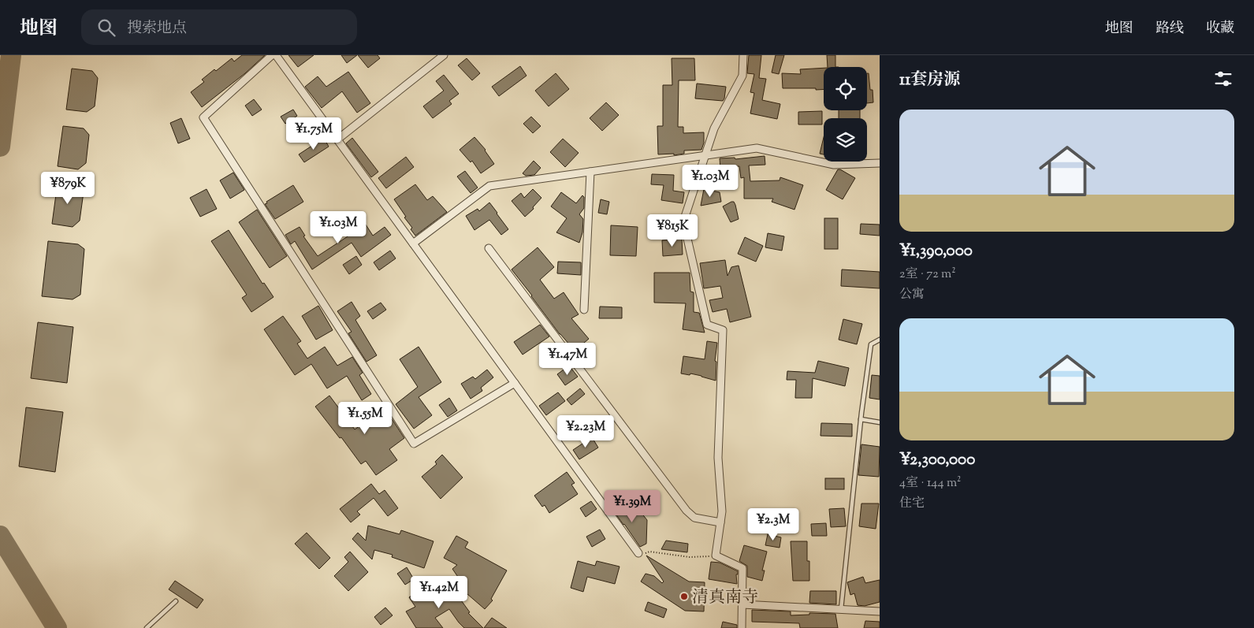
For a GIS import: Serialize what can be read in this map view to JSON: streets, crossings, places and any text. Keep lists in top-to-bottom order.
{
  "places": ["清真南寺"],
  "page": {
    "header": "地图",
    "search": "搜索地点",
    "nav": ["地图", "路线", "收藏"],
    "heading": "11套房源",
    "list": [
      {
        "name": "¥1,390,000",
        "note": "2室 · 72 m² · 公寓"
      },
      {
        "name": "¥2,300,000",
        "note": "4室 · 144 m² · 住宅"
      }
    ],
    "price": [
      "¥1.75M",
      "¥1.03M",
      "¥879K",
      "¥1.03M",
      "¥815K",
      "¥1.47M",
      "¥1.55M",
      "¥2.23M",
      "¥1.39M",
      "¥2.3M",
      "¥1.42M"
    ]
  }
}
